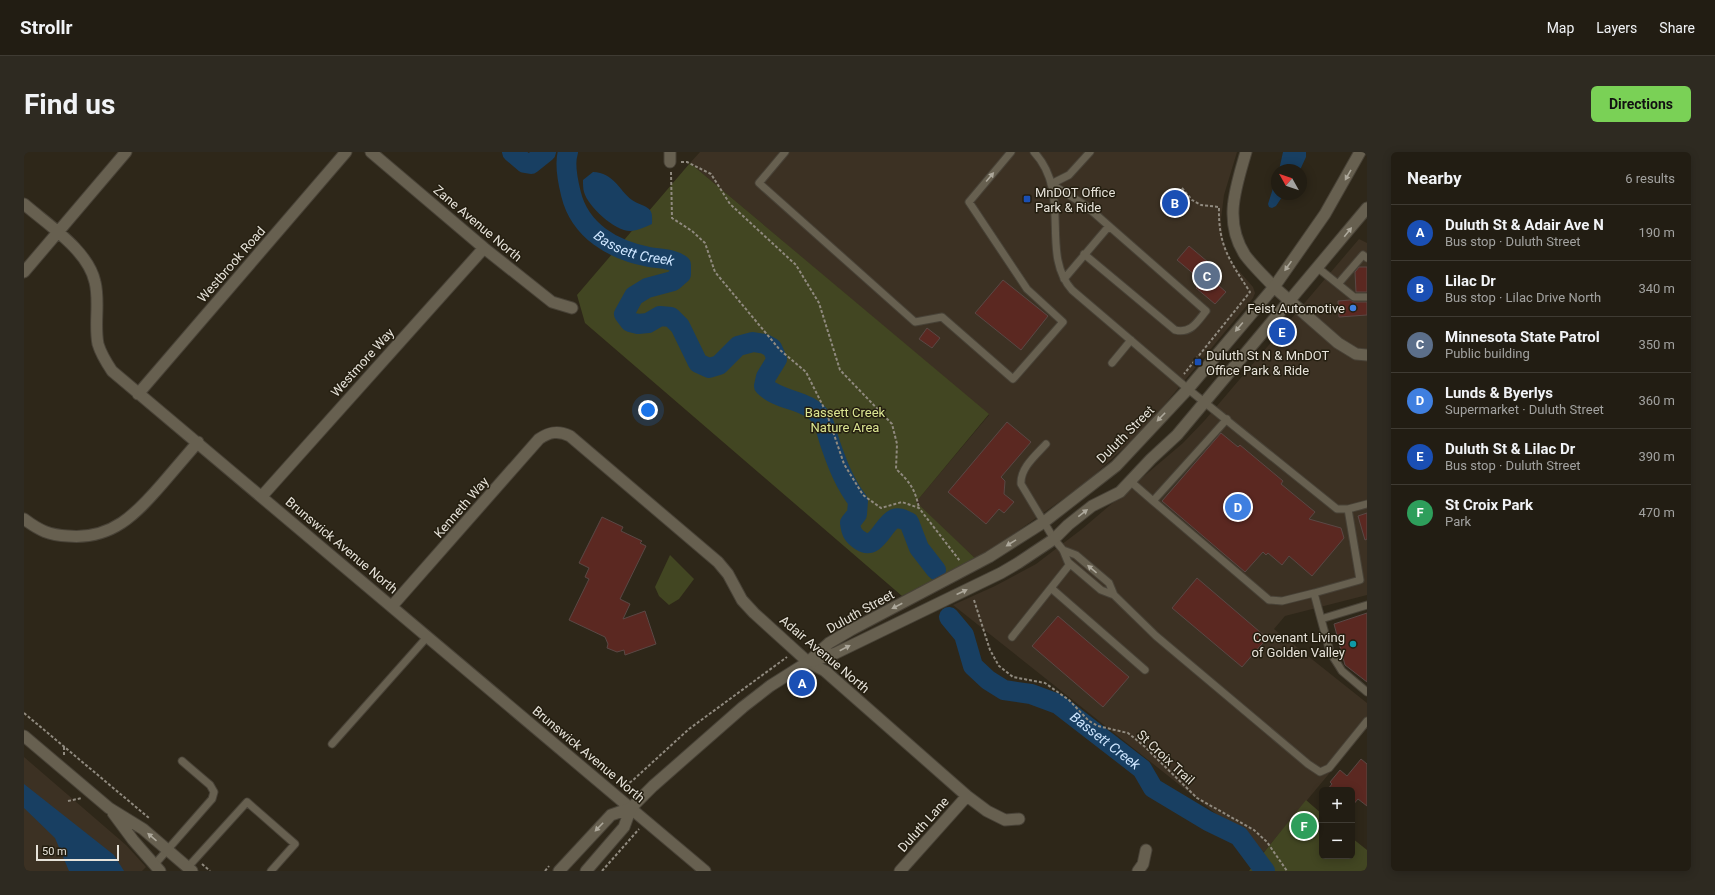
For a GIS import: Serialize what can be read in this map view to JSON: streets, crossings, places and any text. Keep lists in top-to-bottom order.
{
  "streets": {
    "street": [
      "Zane Avenue North",
      "Westbrook Road",
      "Westmore Way",
      "Duluth Street",
      "Kenneth Way",
      "Brunswick Avenue North",
      "Adair Avenue North",
      "Duluth Lane"
    ],
    "path": ["St Croix Trail"]
  },
  "crossings": [
    ["Zane Avenue North", "Westmore Way"],
    ["Westbrook Road", "Brunswick Avenue North"],
    ["Westmore Way", "Brunswick Avenue North"],
    ["Duluth Street", "Brunswick Avenue North"],
    ["Duluth Street", "Adair Avenue North"],
    ["Kenneth Way", "Brunswick Avenue North"],
    ["Kenneth Way", "Adair Avenue North"],
    ["Adair Avenue North", "Duluth Lane"]
  ],
  "water": ["Bassett Creek"],
  "parks": ["Bassett Creek Nature Area"],
  "places": {
    "transit": ["MnDOT Office Park & Ride", "Duluth St N & MnDOT Office Park & Ride"],
    "other": ["Feist Automotive", "Covenant Living of Golden Valley"]
  },
  "scale_bar": "50 m",
  "north": "top left",
  "page": {
    "header": "Strollr",
    "nav": ["Map", "Layers", "Share"],
    "buttons": "Directions",
    "title": "Find us",
    "heading": ["Nearby", "6 results"],
    "pins": [
      "B",
      "C",
      "E",
      "D",
      "A",
      "F"
    ],
    "list": [
      {
        "mark": "A",
        "name": "Duluth St & Adair Ave N",
        "note": "Bus stop · Duluth Street",
        "value": "190 m"
      },
      {
        "mark": "B",
        "name": "Lilac Dr",
        "note": "Bus stop · Lilac Drive North",
        "value": "340 m"
      },
      {
        "mark": "C",
        "name": "Minnesota State Patrol",
        "note": "Public building",
        "value": "350 m"
      },
      {
        "mark": "D",
        "name": "Lunds & Byerlys",
        "note": "Supermarket · Duluth Street",
        "value": "360 m"
      },
      {
        "mark": "E",
        "name": "Duluth St & Lilac Dr",
        "note": "Bus stop · Duluth Street",
        "value": "390 m"
      },
      {
        "mark": "F",
        "name": "St Croix Park",
        "note": "Park",
        "value": "470 m"
      }
    ],
    "map_buttons": ["+", "−"],
    "scale": "50 m"
  }
}
